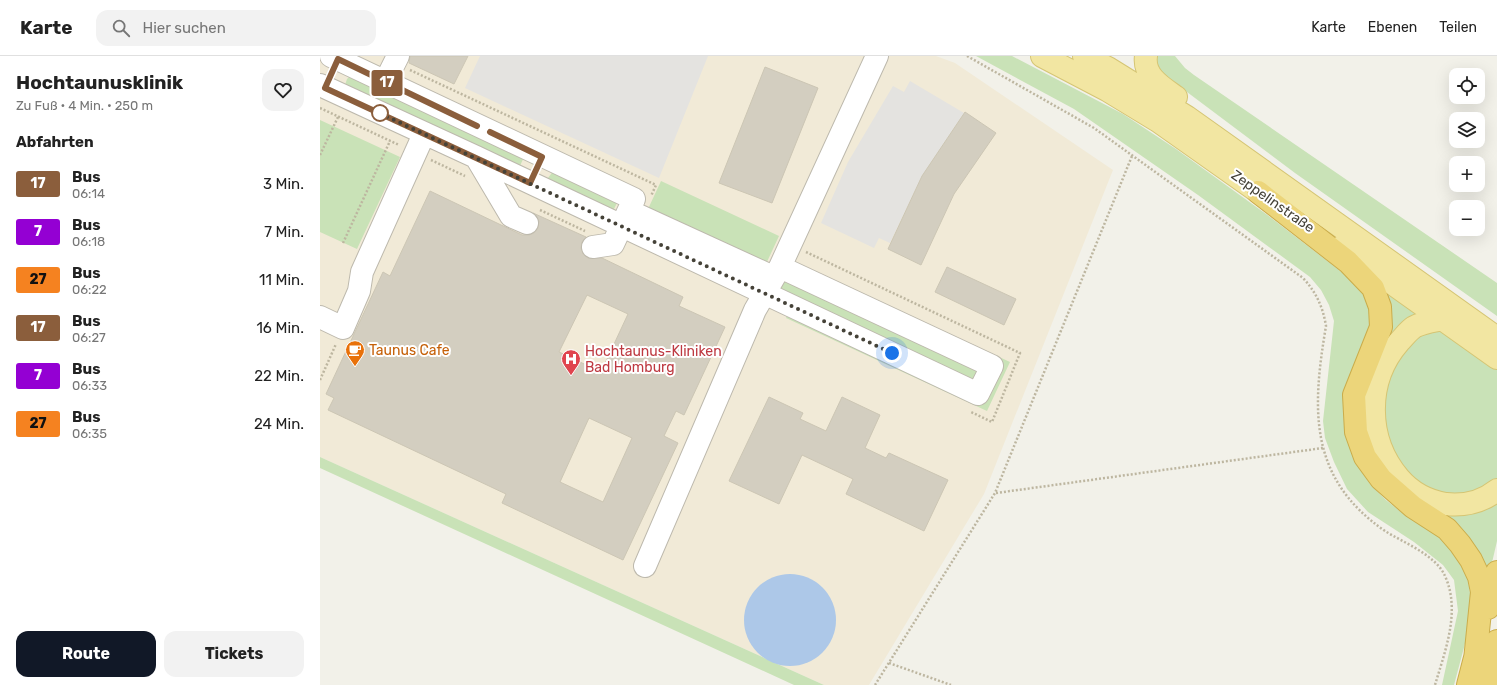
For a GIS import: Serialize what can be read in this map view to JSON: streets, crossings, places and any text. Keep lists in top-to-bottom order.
{
  "streets": {
    "main road": ["Zeppelinstraße"]
  },
  "places": {
    "cafe": ["Taunus Cafe"],
    "hospital": ["Hochtaunus-Kliniken Bad Homburg"]
  },
  "lines": ["bus line 17"],
  "page": {
    "header": "Karte",
    "search": "Hier suchen",
    "nav": ["Karte", "Ebenen", "Teilen"],
    "heading": [
      ["Hochtaunusklinik", "Zu Fuß · 4 Min. · 250 m"],
      "Abfahrten"
    ],
    "on_map": "17",
    "map_buttons": ["+", "−"],
    "list": [
      {
        "mark": "17",
        "name": "Bus",
        "note": "06:14",
        "value": "3 Min."
      },
      {
        "mark": "7",
        "name": "Bus",
        "note": "06:18",
        "value": "7 Min."
      },
      {
        "mark": "27",
        "name": "Bus",
        "note": "06:22",
        "value": "11 Min."
      },
      {
        "mark": "17",
        "name": "Bus",
        "note": "06:27",
        "value": "16 Min."
      },
      {
        "mark": "7",
        "name": "Bus",
        "note": "06:33",
        "value": "22 Min."
      },
      {
        "mark": "27",
        "name": "Bus",
        "note": "06:35",
        "value": "24 Min."
      }
    ],
    "buttons": ["Route", "Tickets"]
  }
}
